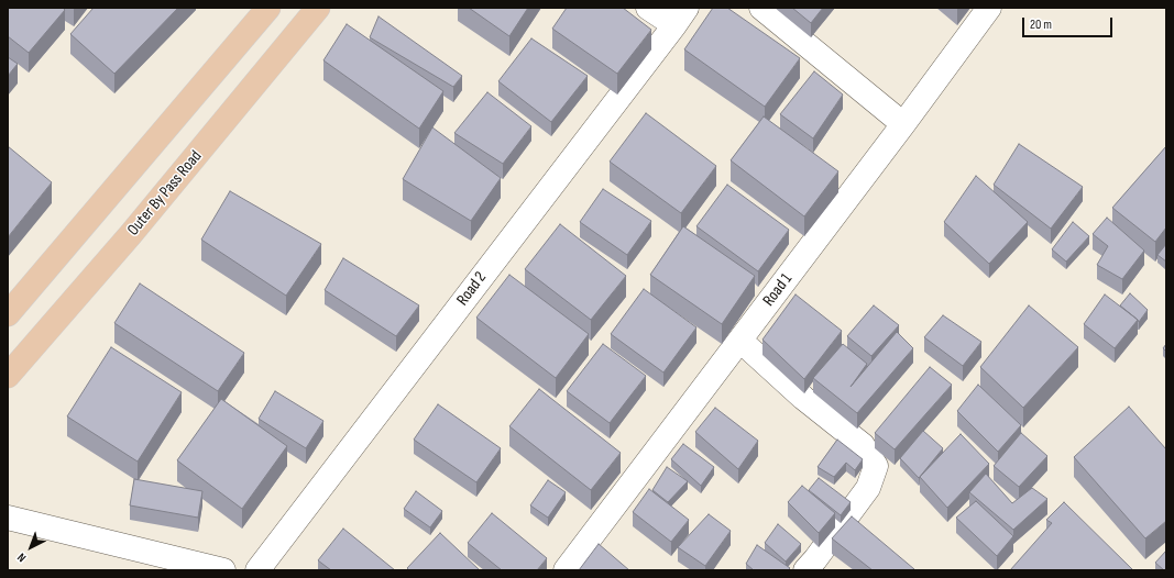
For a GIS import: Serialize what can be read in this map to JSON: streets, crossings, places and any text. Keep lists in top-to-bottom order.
{
  "streets": {
    "main road": ["Outer By Pass Road"],
    "street": ["Road 2", "Road 1"]
  },
  "scale_bar": "20 m",
  "north": "bottom left"
}
